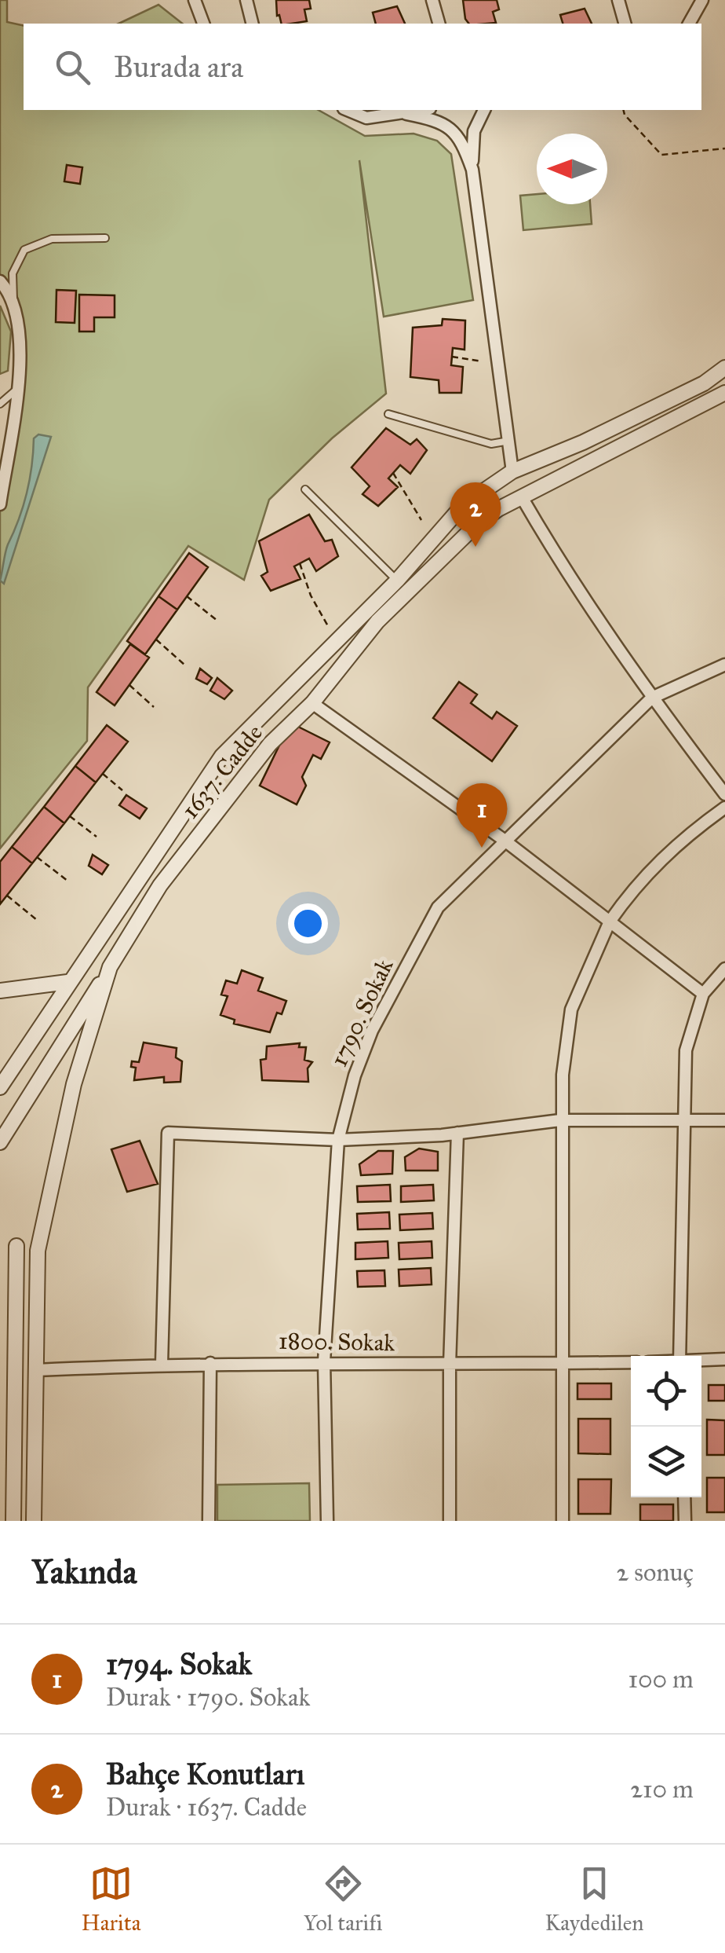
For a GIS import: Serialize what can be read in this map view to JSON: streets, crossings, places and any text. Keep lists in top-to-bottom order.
{
  "streets": {
    "street": ["1637. Cadde", "1790. Sokak", "1800. Sokak"]
  },
  "crossings": [
    ["1637. Cadde", "1800. Sokak"],
    ["1790. Sokak", "1800. Sokak"]
  ],
  "north": "left",
  "page": {
    "search": "Burada ara",
    "pins": ["2", "1"],
    "heading": ["Yakında", "2 sonuç"],
    "list": [
      {
        "mark": "1",
        "name": "1794. Sokak",
        "note": "Durak · 1790. Sokak",
        "value": "100 m"
      },
      {
        "mark": "2",
        "name": "Bahçe Konutları",
        "note": "Durak · 1637. Cadde",
        "value": "210 m"
      }
    ],
    "nav": ["Harita", "Yol tarifi", "Kaydedilen"]
  }
}
